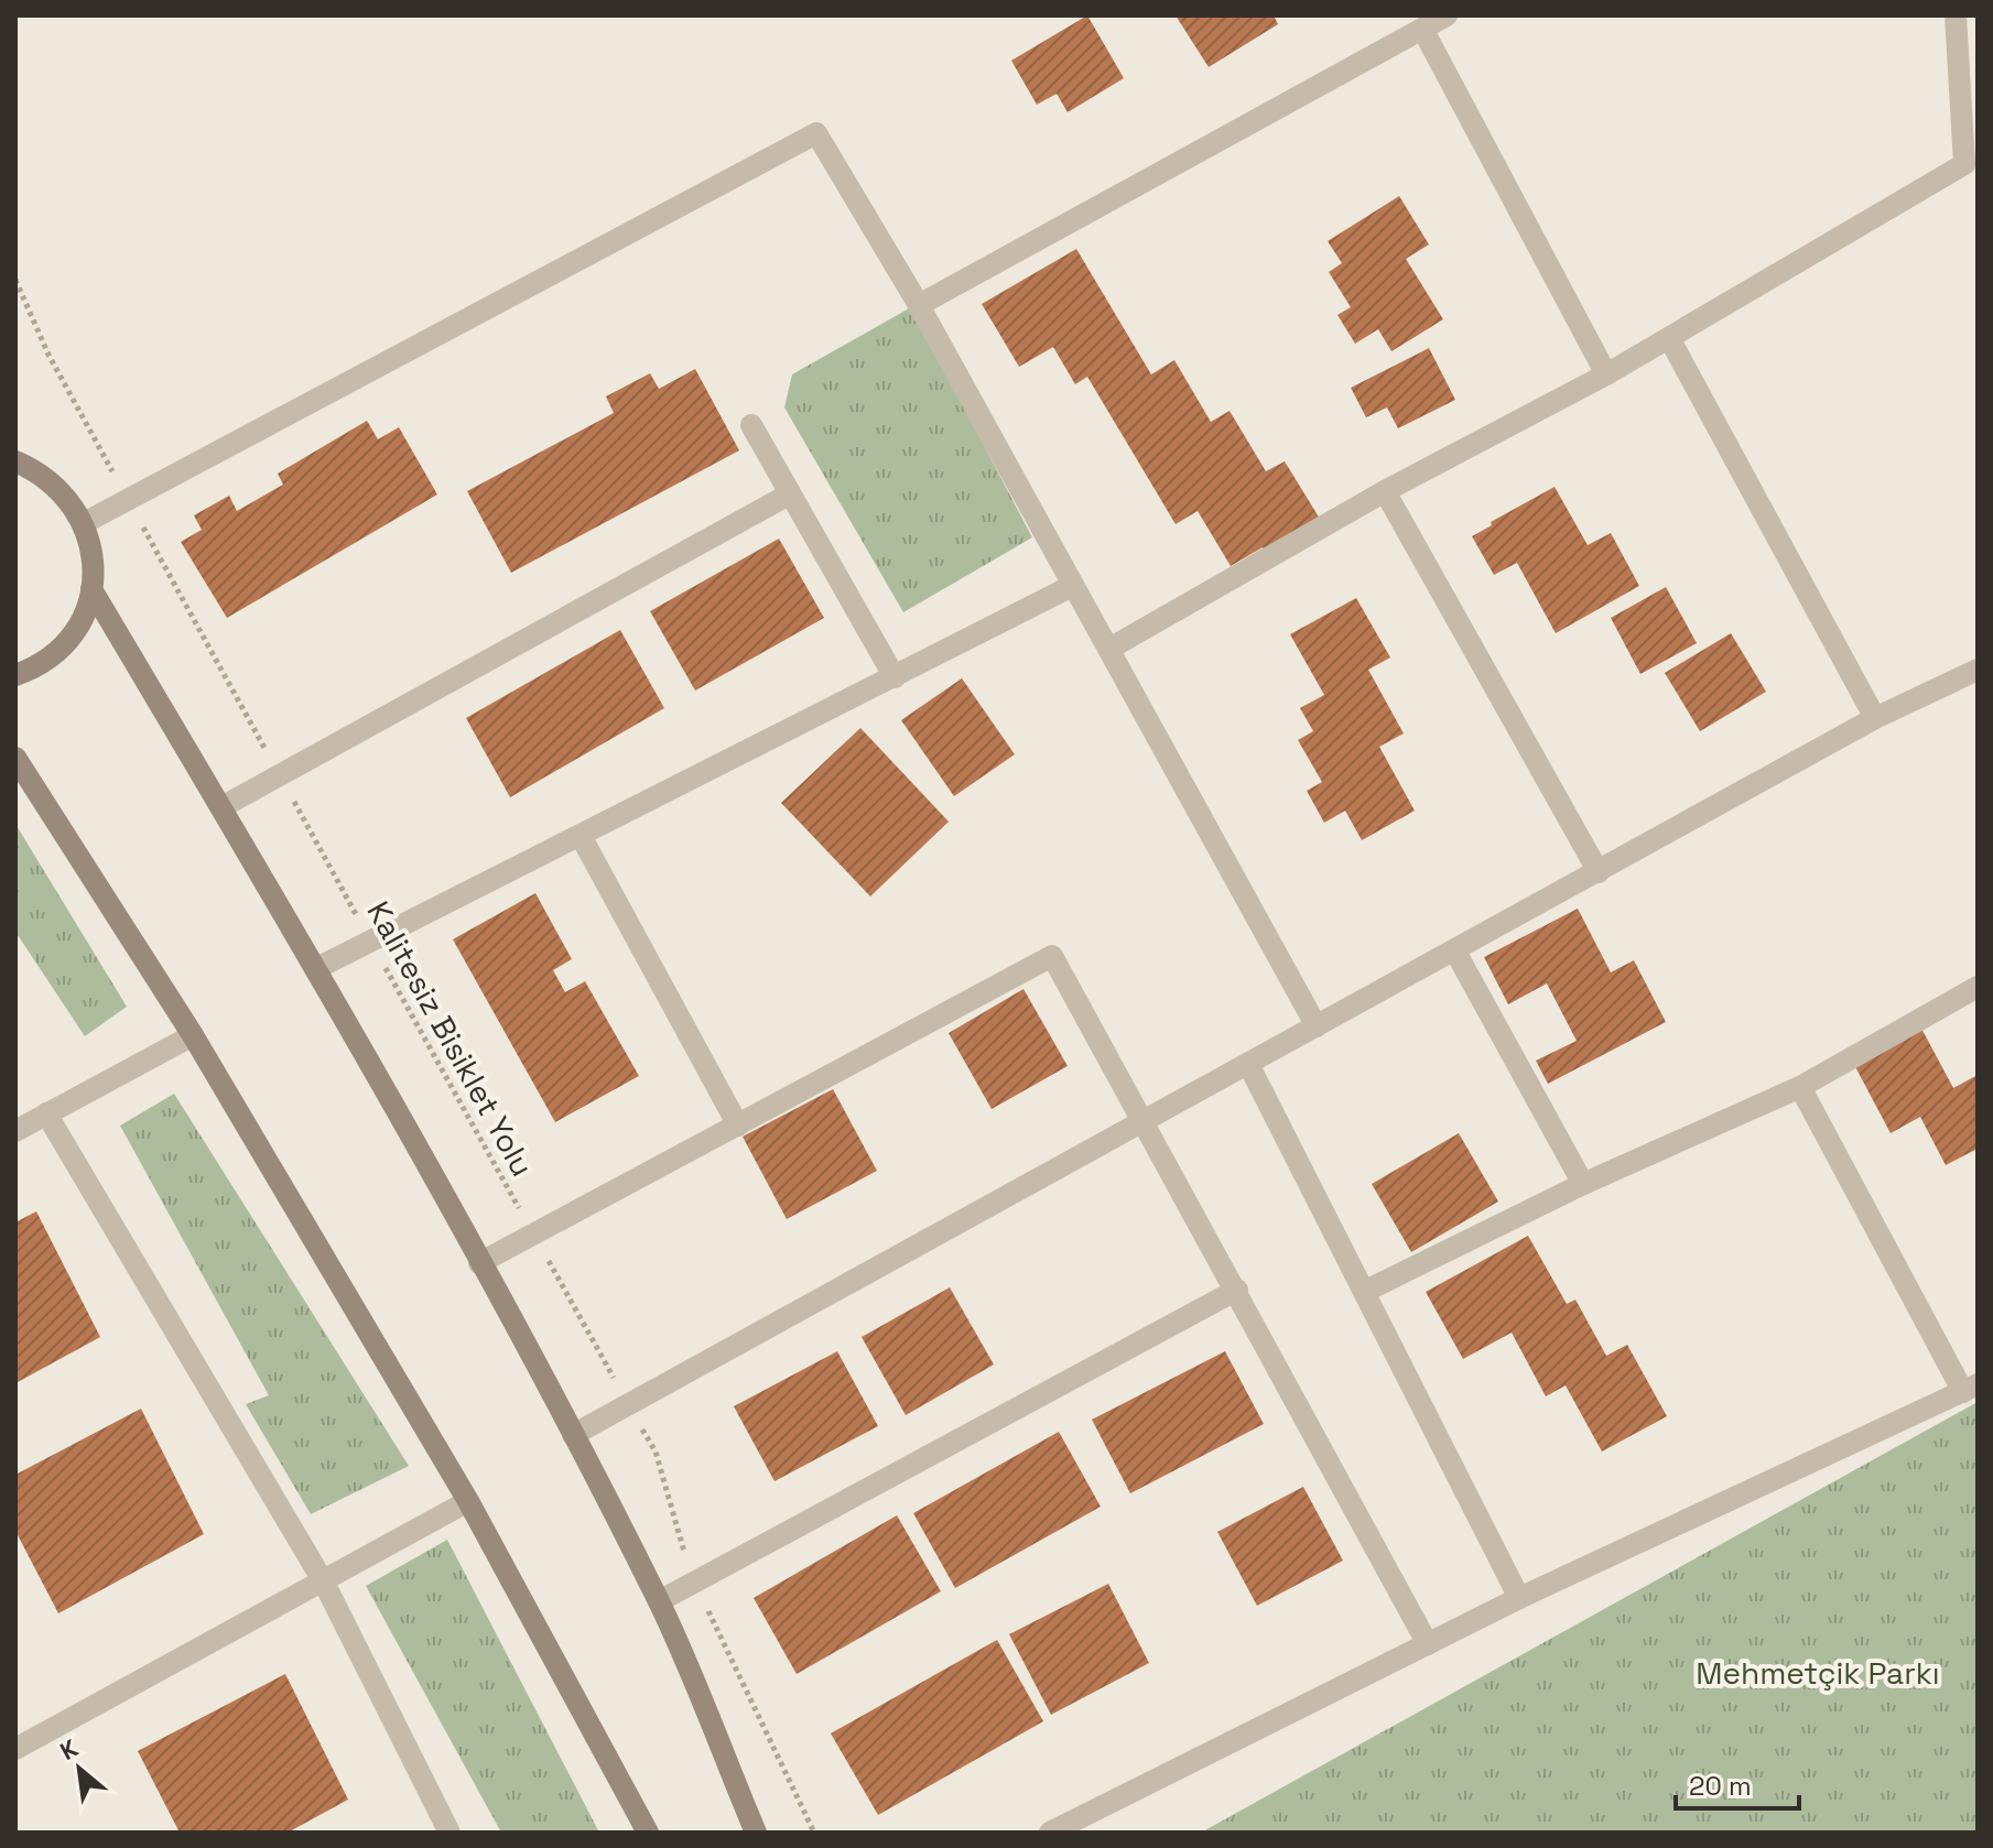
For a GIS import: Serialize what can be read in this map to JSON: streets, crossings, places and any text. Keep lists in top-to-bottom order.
{
  "streets": {
    "path": ["Kalitesiz Bisiklet Yolu"]
  },
  "parks": ["Mehmetçik Parkı"],
  "scale_bar": "20 m",
  "north": "top left"
}
